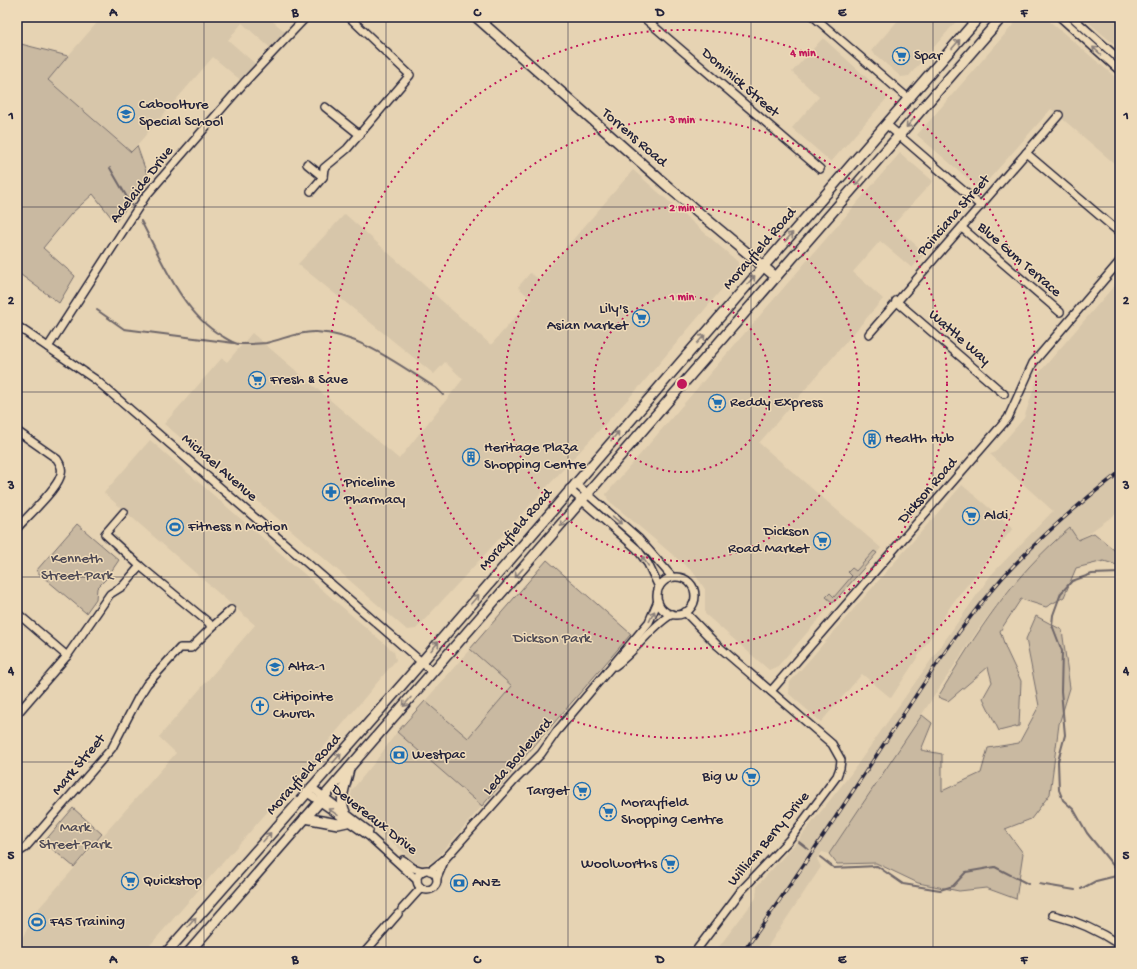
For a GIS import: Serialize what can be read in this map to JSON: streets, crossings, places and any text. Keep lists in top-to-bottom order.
{
  "streets": {
    "main road": ["Torrens Road", "Morayfield Road"],
    "street": [
      "Dominick Street",
      "Adelaide Drive",
      "Poinciana Street",
      "Blue Gum Terrace",
      "Wattle Way",
      "Michael Avenue",
      "Dickson Road",
      "Leda Boulevard",
      "Mark Street",
      "Devereaux Drive",
      "William Berry Drive"
    ]
  },
  "crossings": [
    ["Torrens Road", "Morayfield Road"],
    ["Adelaide Drive", "Michael Avenue"],
    ["Poinciana Street", "Blue Gum Terrace"],
    ["Poinciana Street", "Wattle Way"],
    ["Morayfield Road", "Michael Avenue"],
    ["Morayfield Road", "Devereaux Drive"],
    ["Dickson Road", "William Berry Drive"],
    ["Leda Boulevard", "Devereaux Drive"],
    ["Leda Boulevard", "William Berry Drive"]
  ],
  "parks": ["Kenneth Street Park", "Dickson Park", "Mark Street Park"],
  "places": {
    "supermarket": [
      "Spar",
      "Lily's Asian Market",
      "Fresh & Save",
      "Reddy Express",
      "Aldi",
      "Dickson Road Market",
      "Big W",
      "Target",
      "Morayfield Shopping Centre",
      "Woolworths",
      "Quickstop"
    ],
    "school or university": ["Caboolture Special School", "Alta-1"],
    "building": ["Health Hub", "Heritage Plaza Shopping Centre"],
    "pharmacy": ["Priceline Pharmacy"],
    "sports": ["Fitness n Motion", "F45 Training"],
    "church": ["Citipointe Church"],
    "bank": ["Westpac", "ANZ"]
  },
  "grid": {
    "columns": [
      "A",
      "B",
      "C",
      "D",
      "E",
      "F"
    ],
    "rows": [
      "1",
      "2",
      "3",
      "4",
      "5"
    ]
  },
  "rings": [
    "4 min",
    "3 min",
    "2 min",
    "1 min"
  ]
}
